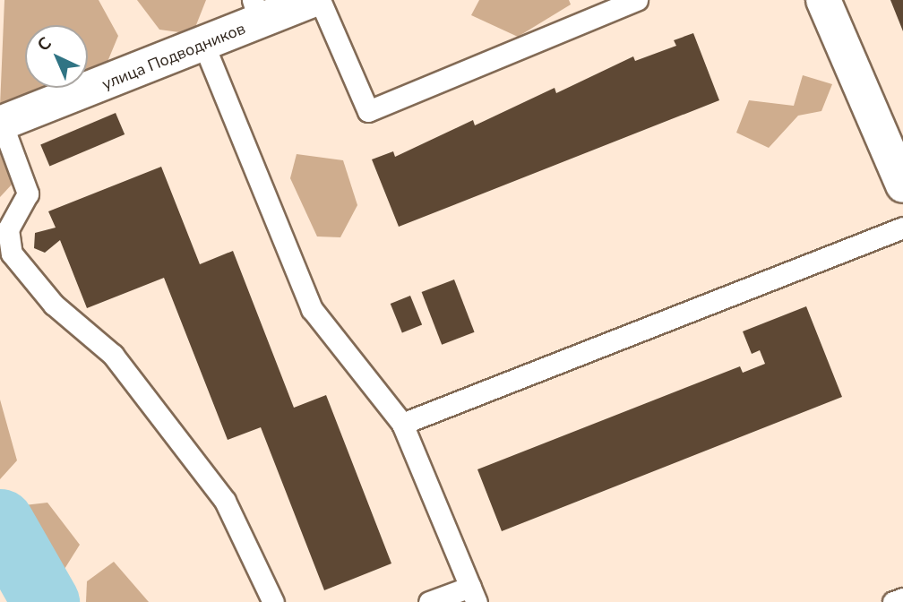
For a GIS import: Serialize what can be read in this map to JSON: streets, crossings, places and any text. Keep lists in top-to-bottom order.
{
  "streets": {
    "street": ["улица Подводников"]
  },
  "north": "top left"
}
